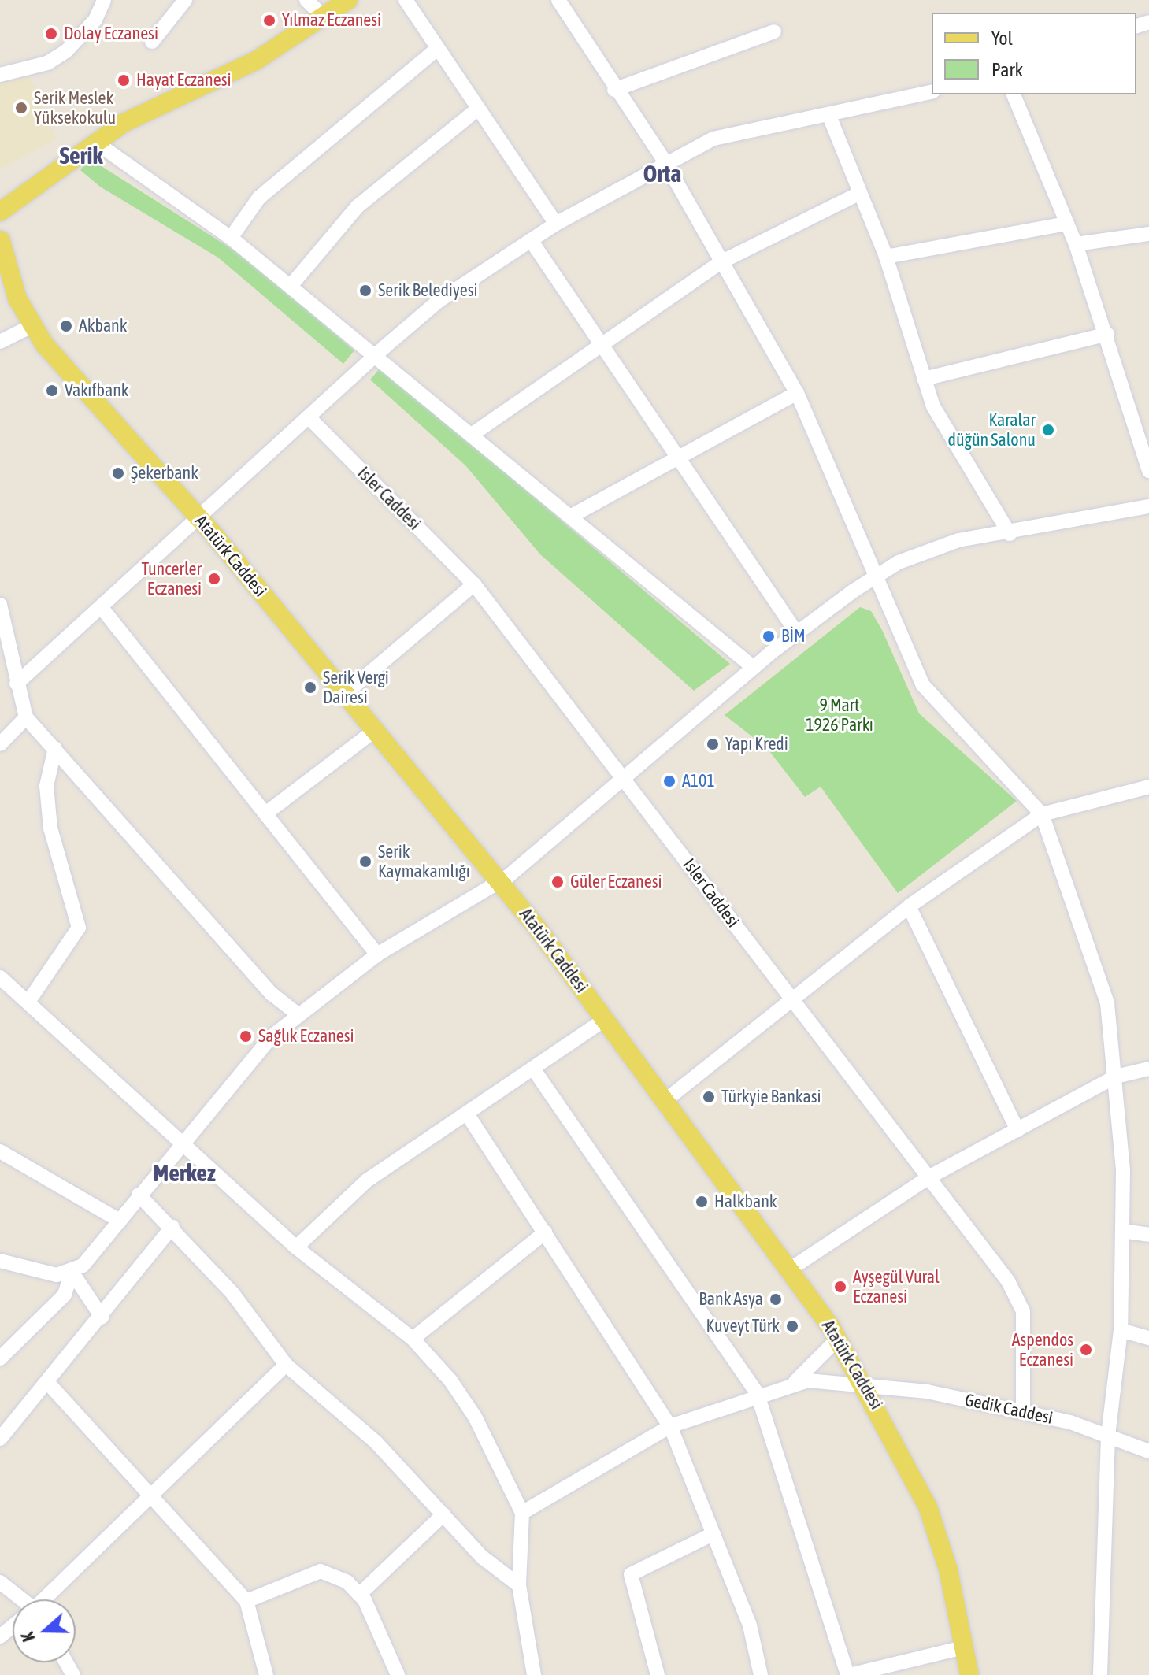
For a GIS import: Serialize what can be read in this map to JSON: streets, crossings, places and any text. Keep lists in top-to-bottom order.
{
  "streets": {
    "main road": ["Atatürk Caddesi"],
    "street": ["Isler Caddesi", "Gedik Caddesi"]
  },
  "crossings": [
    ["Isler Caddesi", "Gedik Caddesi"],
    ["Atatürk Caddesi", "Gedik Caddesi"]
  ],
  "districts": ["Serik", "Orta", "Merkez"],
  "parks": ["9 Mart 1926 Parkı"],
  "places": [
    "Yılmaz Eczanesi",
    "Dolay Eczanesi",
    "Hayat Eczanesi",
    "Serik Meslek Yüksekokulu",
    "Serik Belediyesi",
    "Akbank",
    "Vakıfbank",
    "Karalar düğün Salonu",
    "Şekerbank",
    "Tuncerler Eczanesi",
    "BİM",
    "Serik Vergi Dairesi",
    "Yapı Kredi",
    "A101",
    "Serik Kaymakamlığı",
    "Güler Eczanesi",
    "Sağlık Eczanesi",
    "Türkyie Bankasi",
    "Halkbank",
    "Ayşegül Vural Eczanesi",
    "Bank Asya",
    "Kuveyt Türk",
    "Aspendos Eczanesi"
  ],
  "legend": ["Yol", "Park"],
  "north": "left"
}
